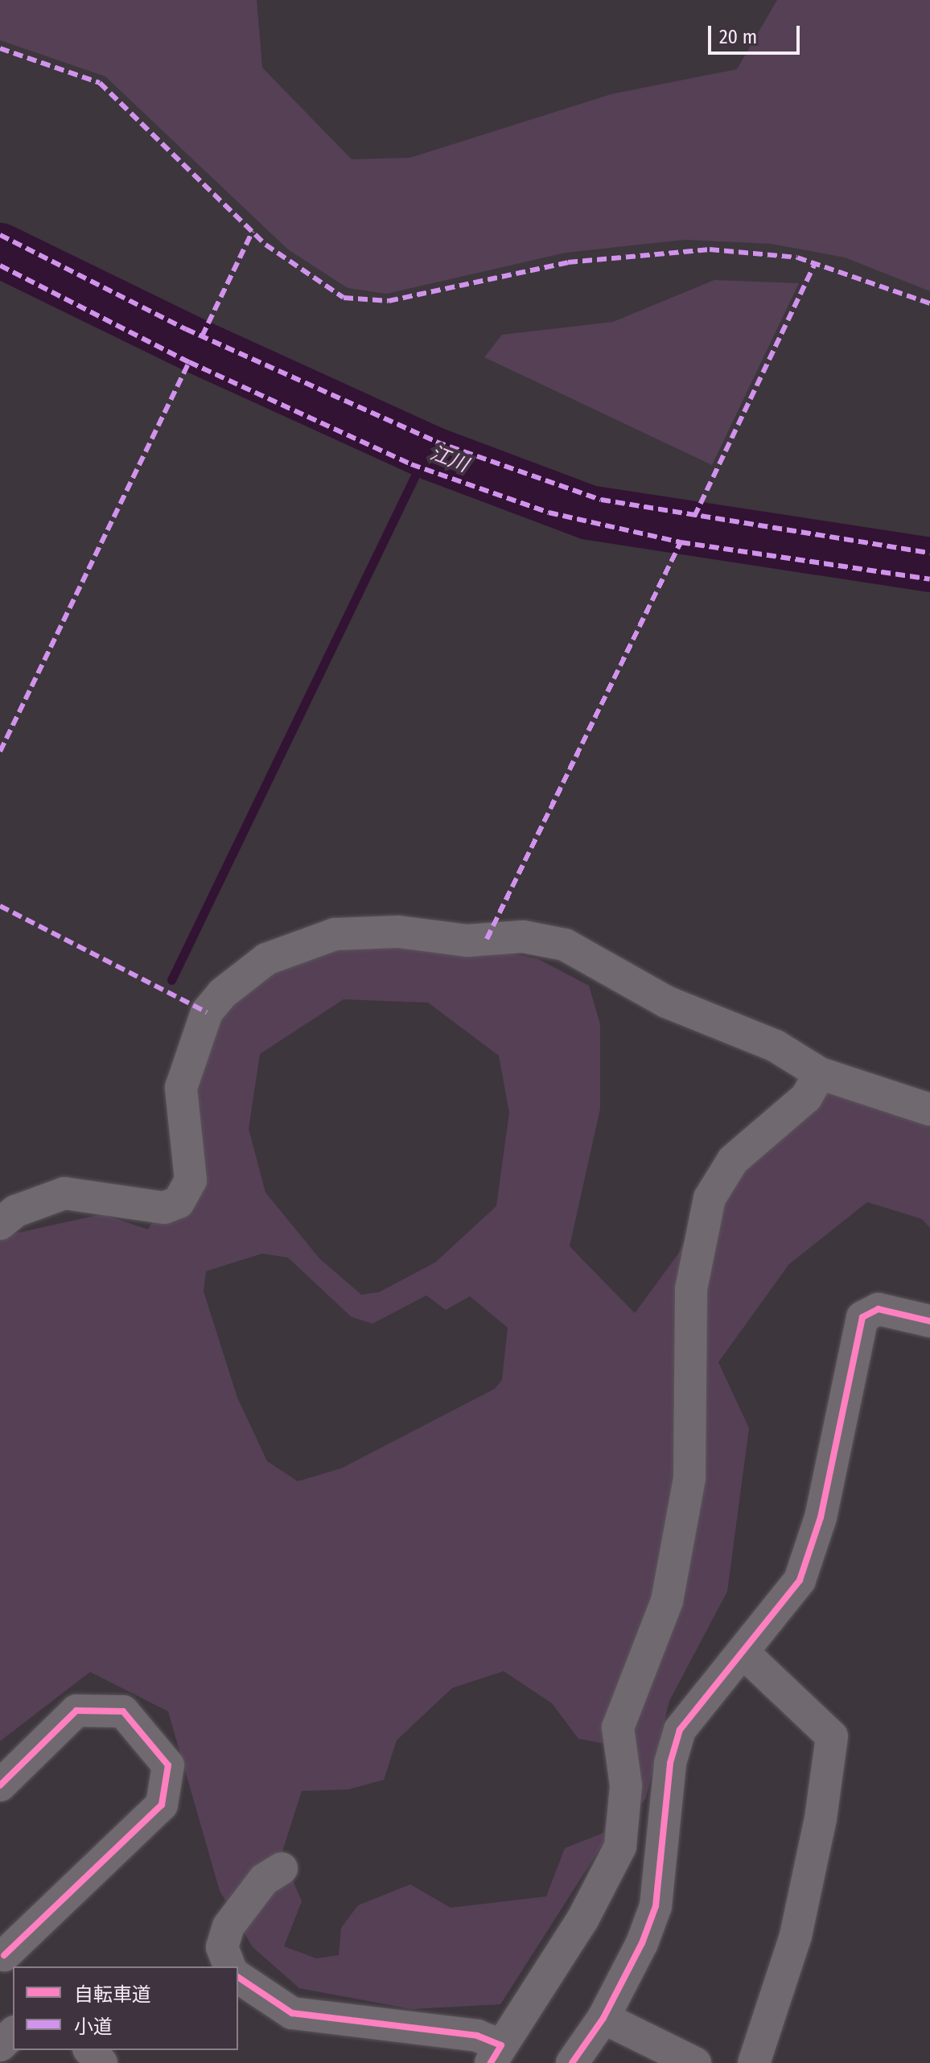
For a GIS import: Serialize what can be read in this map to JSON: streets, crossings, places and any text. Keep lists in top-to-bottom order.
{
  "water": ["江川"],
  "legend": ["自転車道", "小道"],
  "scale_bar": "20 m"
}
